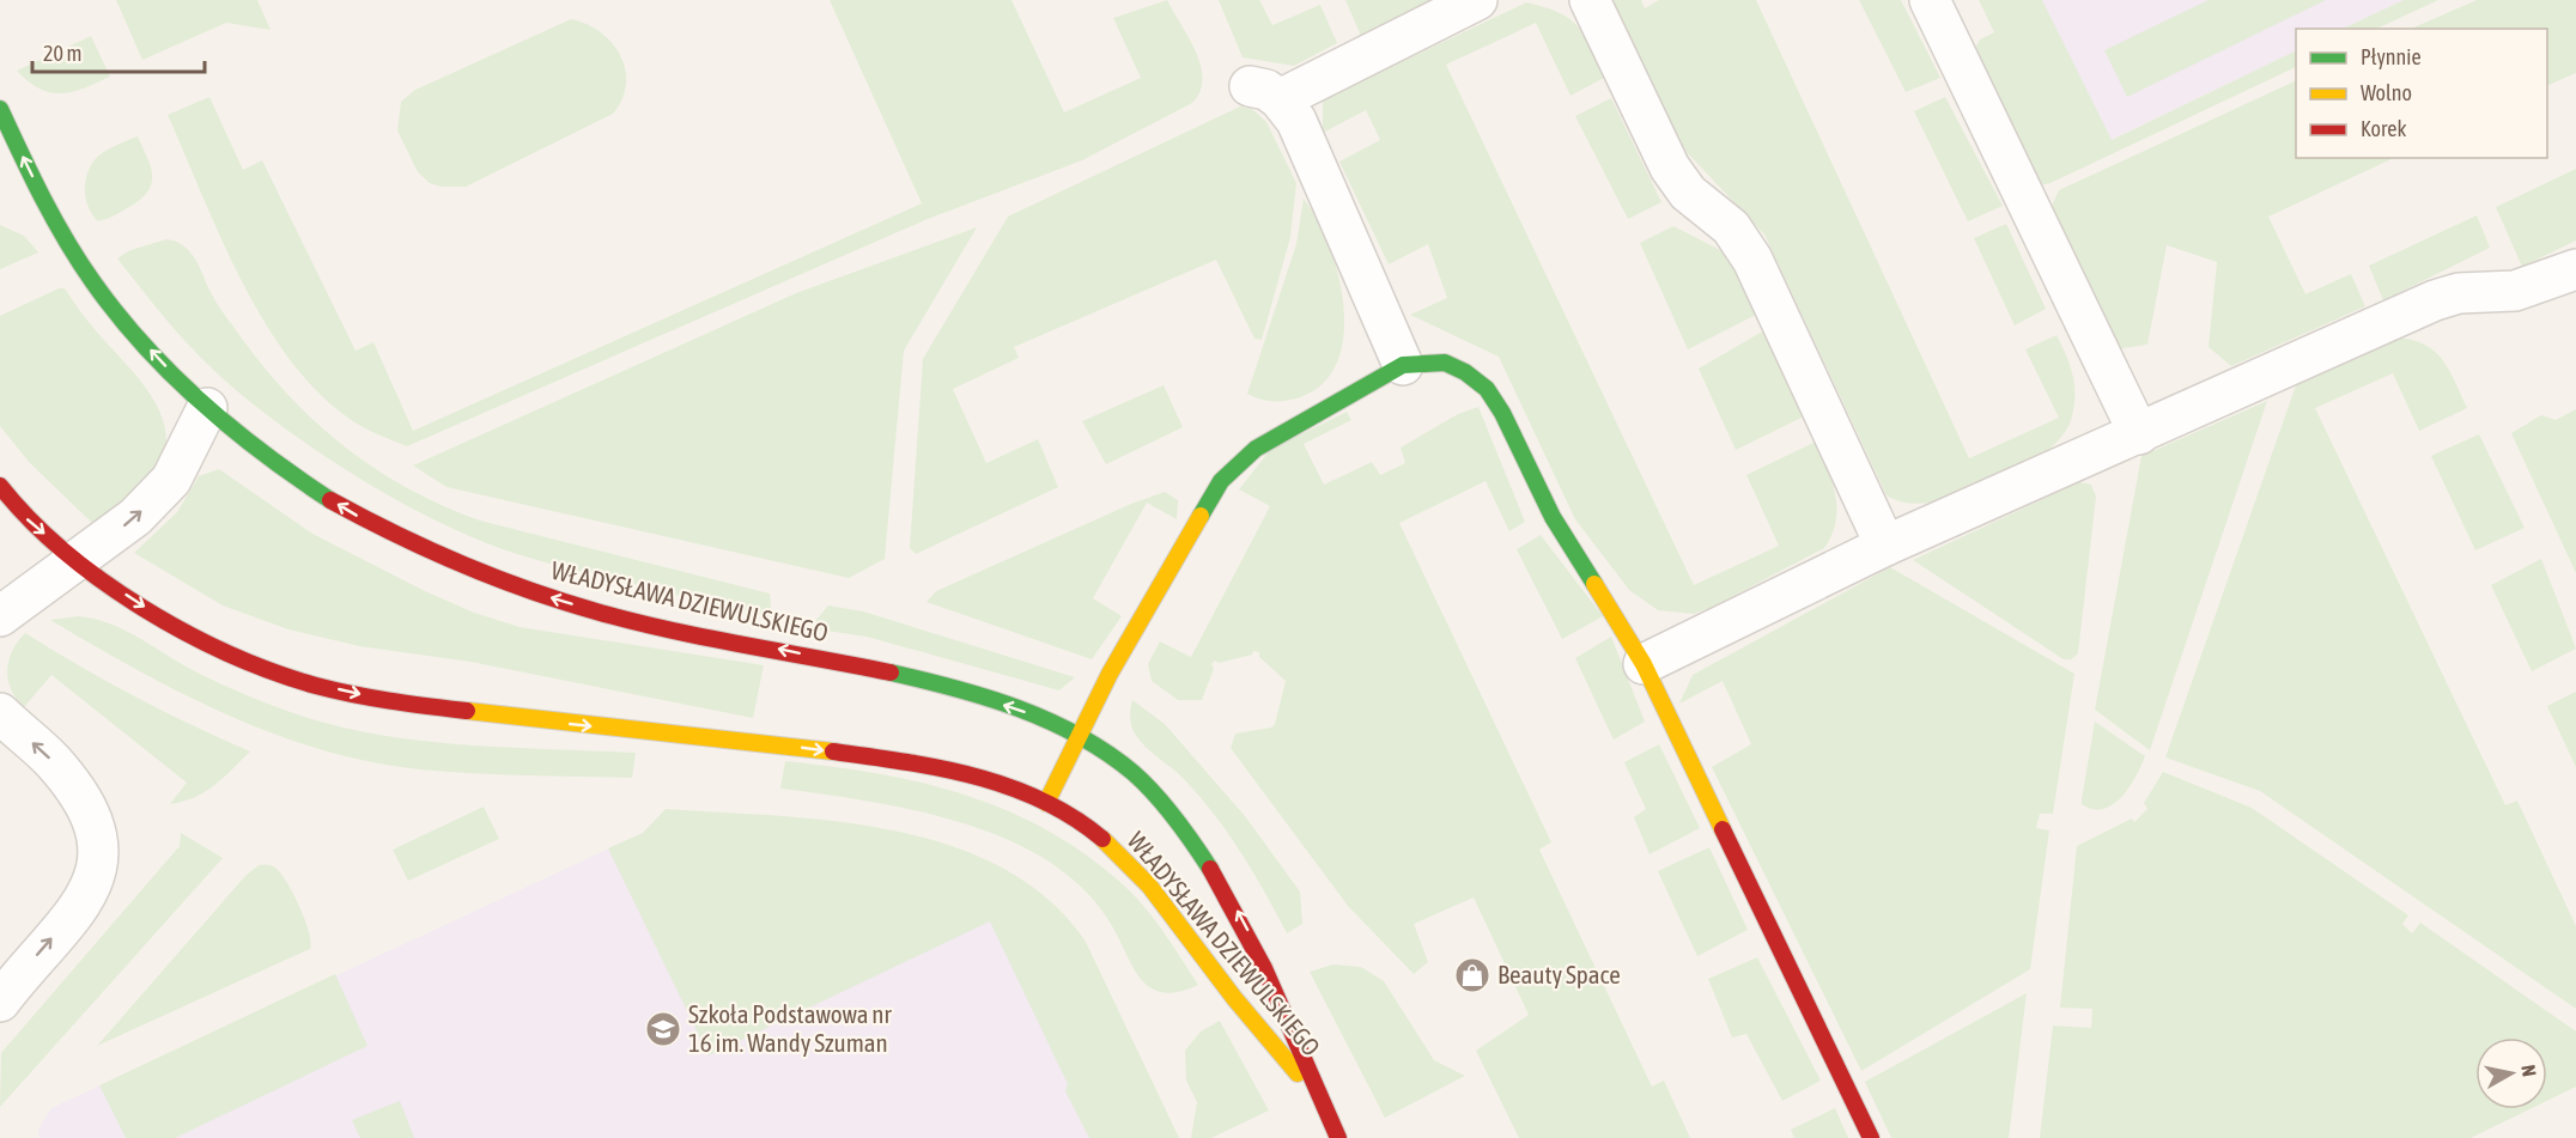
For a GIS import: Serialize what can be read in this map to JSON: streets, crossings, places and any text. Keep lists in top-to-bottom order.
{
  "streets": {
    "street": ["WŁADYSŁAWA DZIEWULSKIEGO"]
  },
  "places": {
    "shop": ["Beauty Space"],
    "school or university": ["Szkoła Podstawowa nr 16 im. Wandy Szuman"]
  },
  "legend": ["Płynnie", "Wolno", "Korek"],
  "scale_bar": "20 m",
  "north": "right"
}
